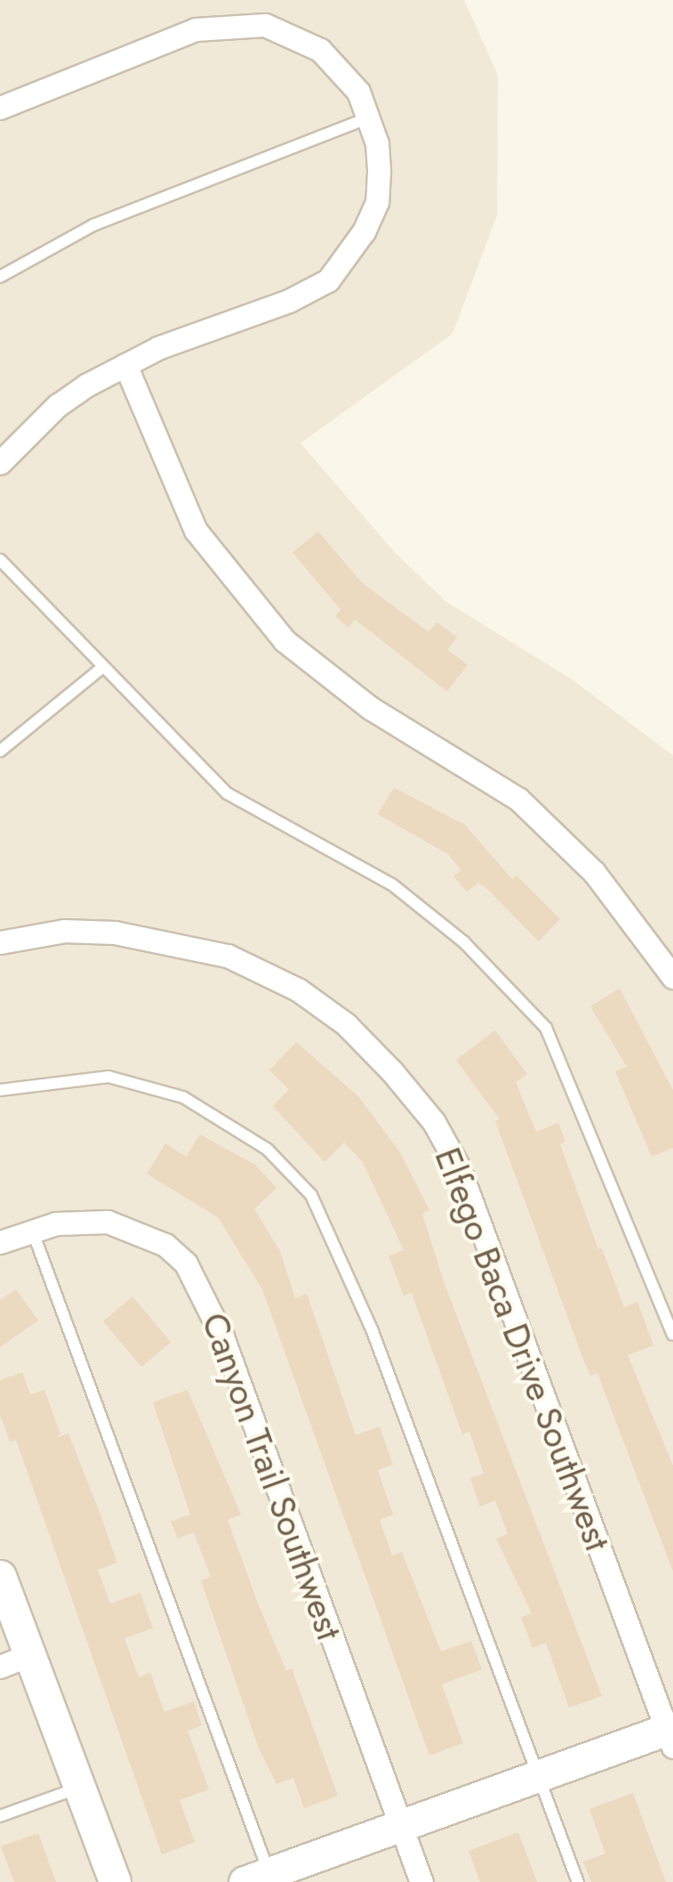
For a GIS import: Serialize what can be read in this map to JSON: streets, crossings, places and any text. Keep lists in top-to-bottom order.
{
  "streets": {
    "street": ["Elfego Baca Drive Southwest", "Canyon Trail Southwest"]
  }
}
